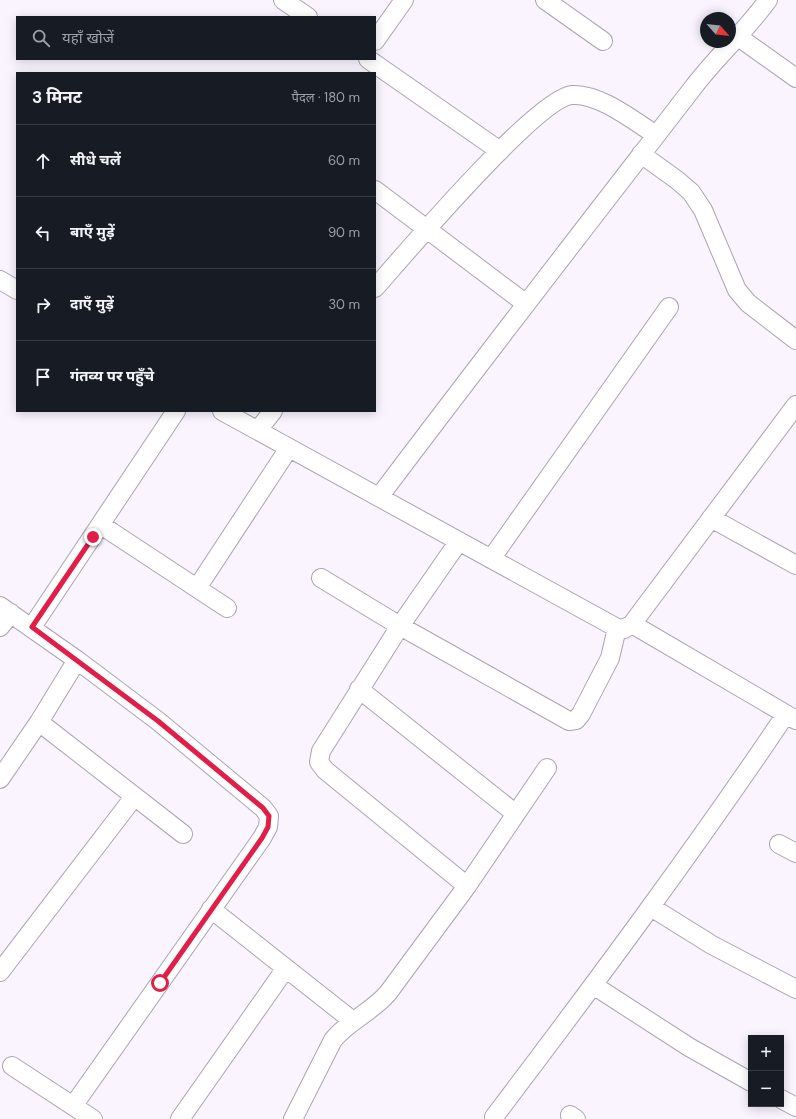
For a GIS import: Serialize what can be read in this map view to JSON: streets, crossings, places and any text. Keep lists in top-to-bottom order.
{
  "north": "bottom right",
  "page": {
    "search": "यहाँ खोजें",
    "heading": ["3 मिनट", "पैदल · 180 m"],
    "list": [
      ["सीधे चलें", "60 m"],
      ["बाएँ मुड़ें", "90 m"],
      ["दाएँ मुड़ें", "30 m"],
      "गंतव्य पर पहुँचे"
    ],
    "map_buttons": ["+", "−"]
  }
}
